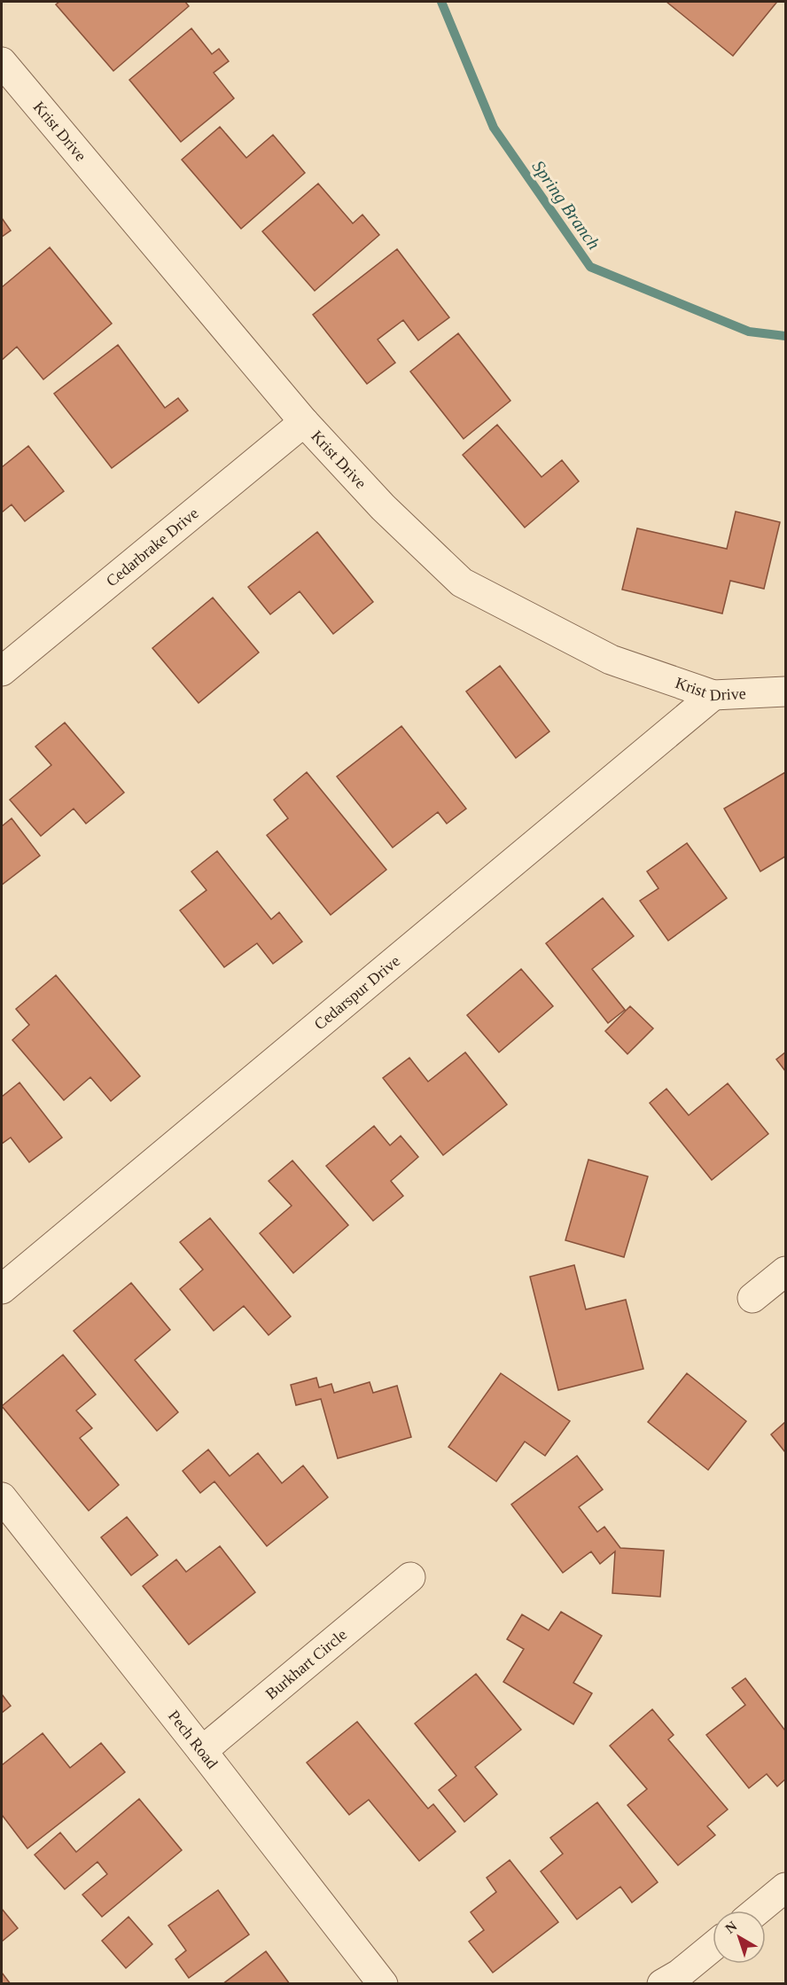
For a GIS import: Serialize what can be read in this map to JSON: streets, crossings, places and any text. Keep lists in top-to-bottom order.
{
  "streets": {
    "street": [
      "Krist Drive",
      "Cedarbrake Drive",
      "Cedarspur Drive",
      "Burkhart Circle",
      "Pech Road"
    ]
  },
  "crossings": [
    ["Krist Drive", "Cedarbrake Drive"],
    ["Krist Drive", "Cedarspur Drive"],
    ["Burkhart Circle", "Pech Road"]
  ],
  "water": ["Spring Branch"],
  "north": "top left"
}
